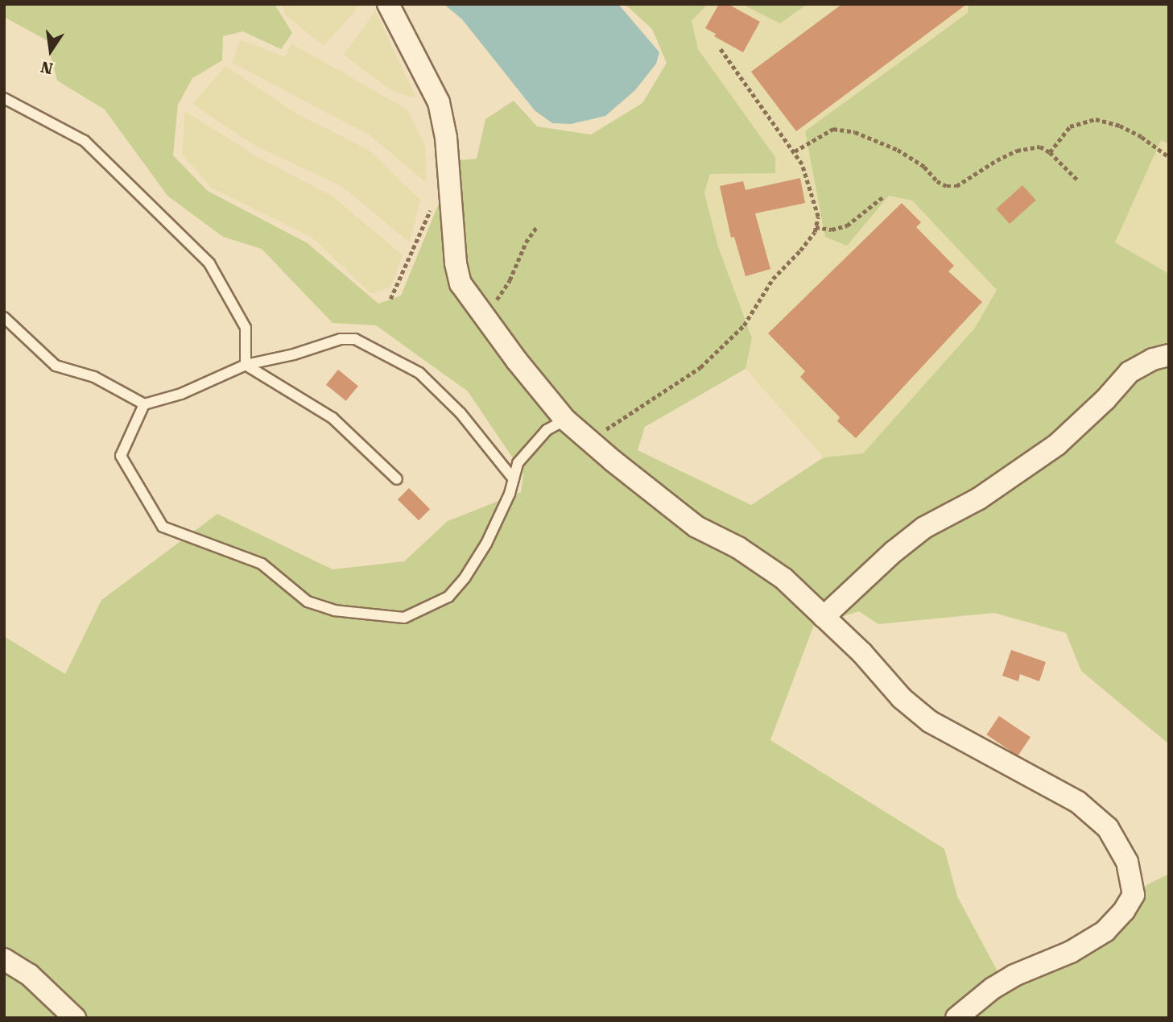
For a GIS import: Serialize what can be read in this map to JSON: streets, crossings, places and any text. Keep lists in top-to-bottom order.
{
  "north": "bottom"
}
